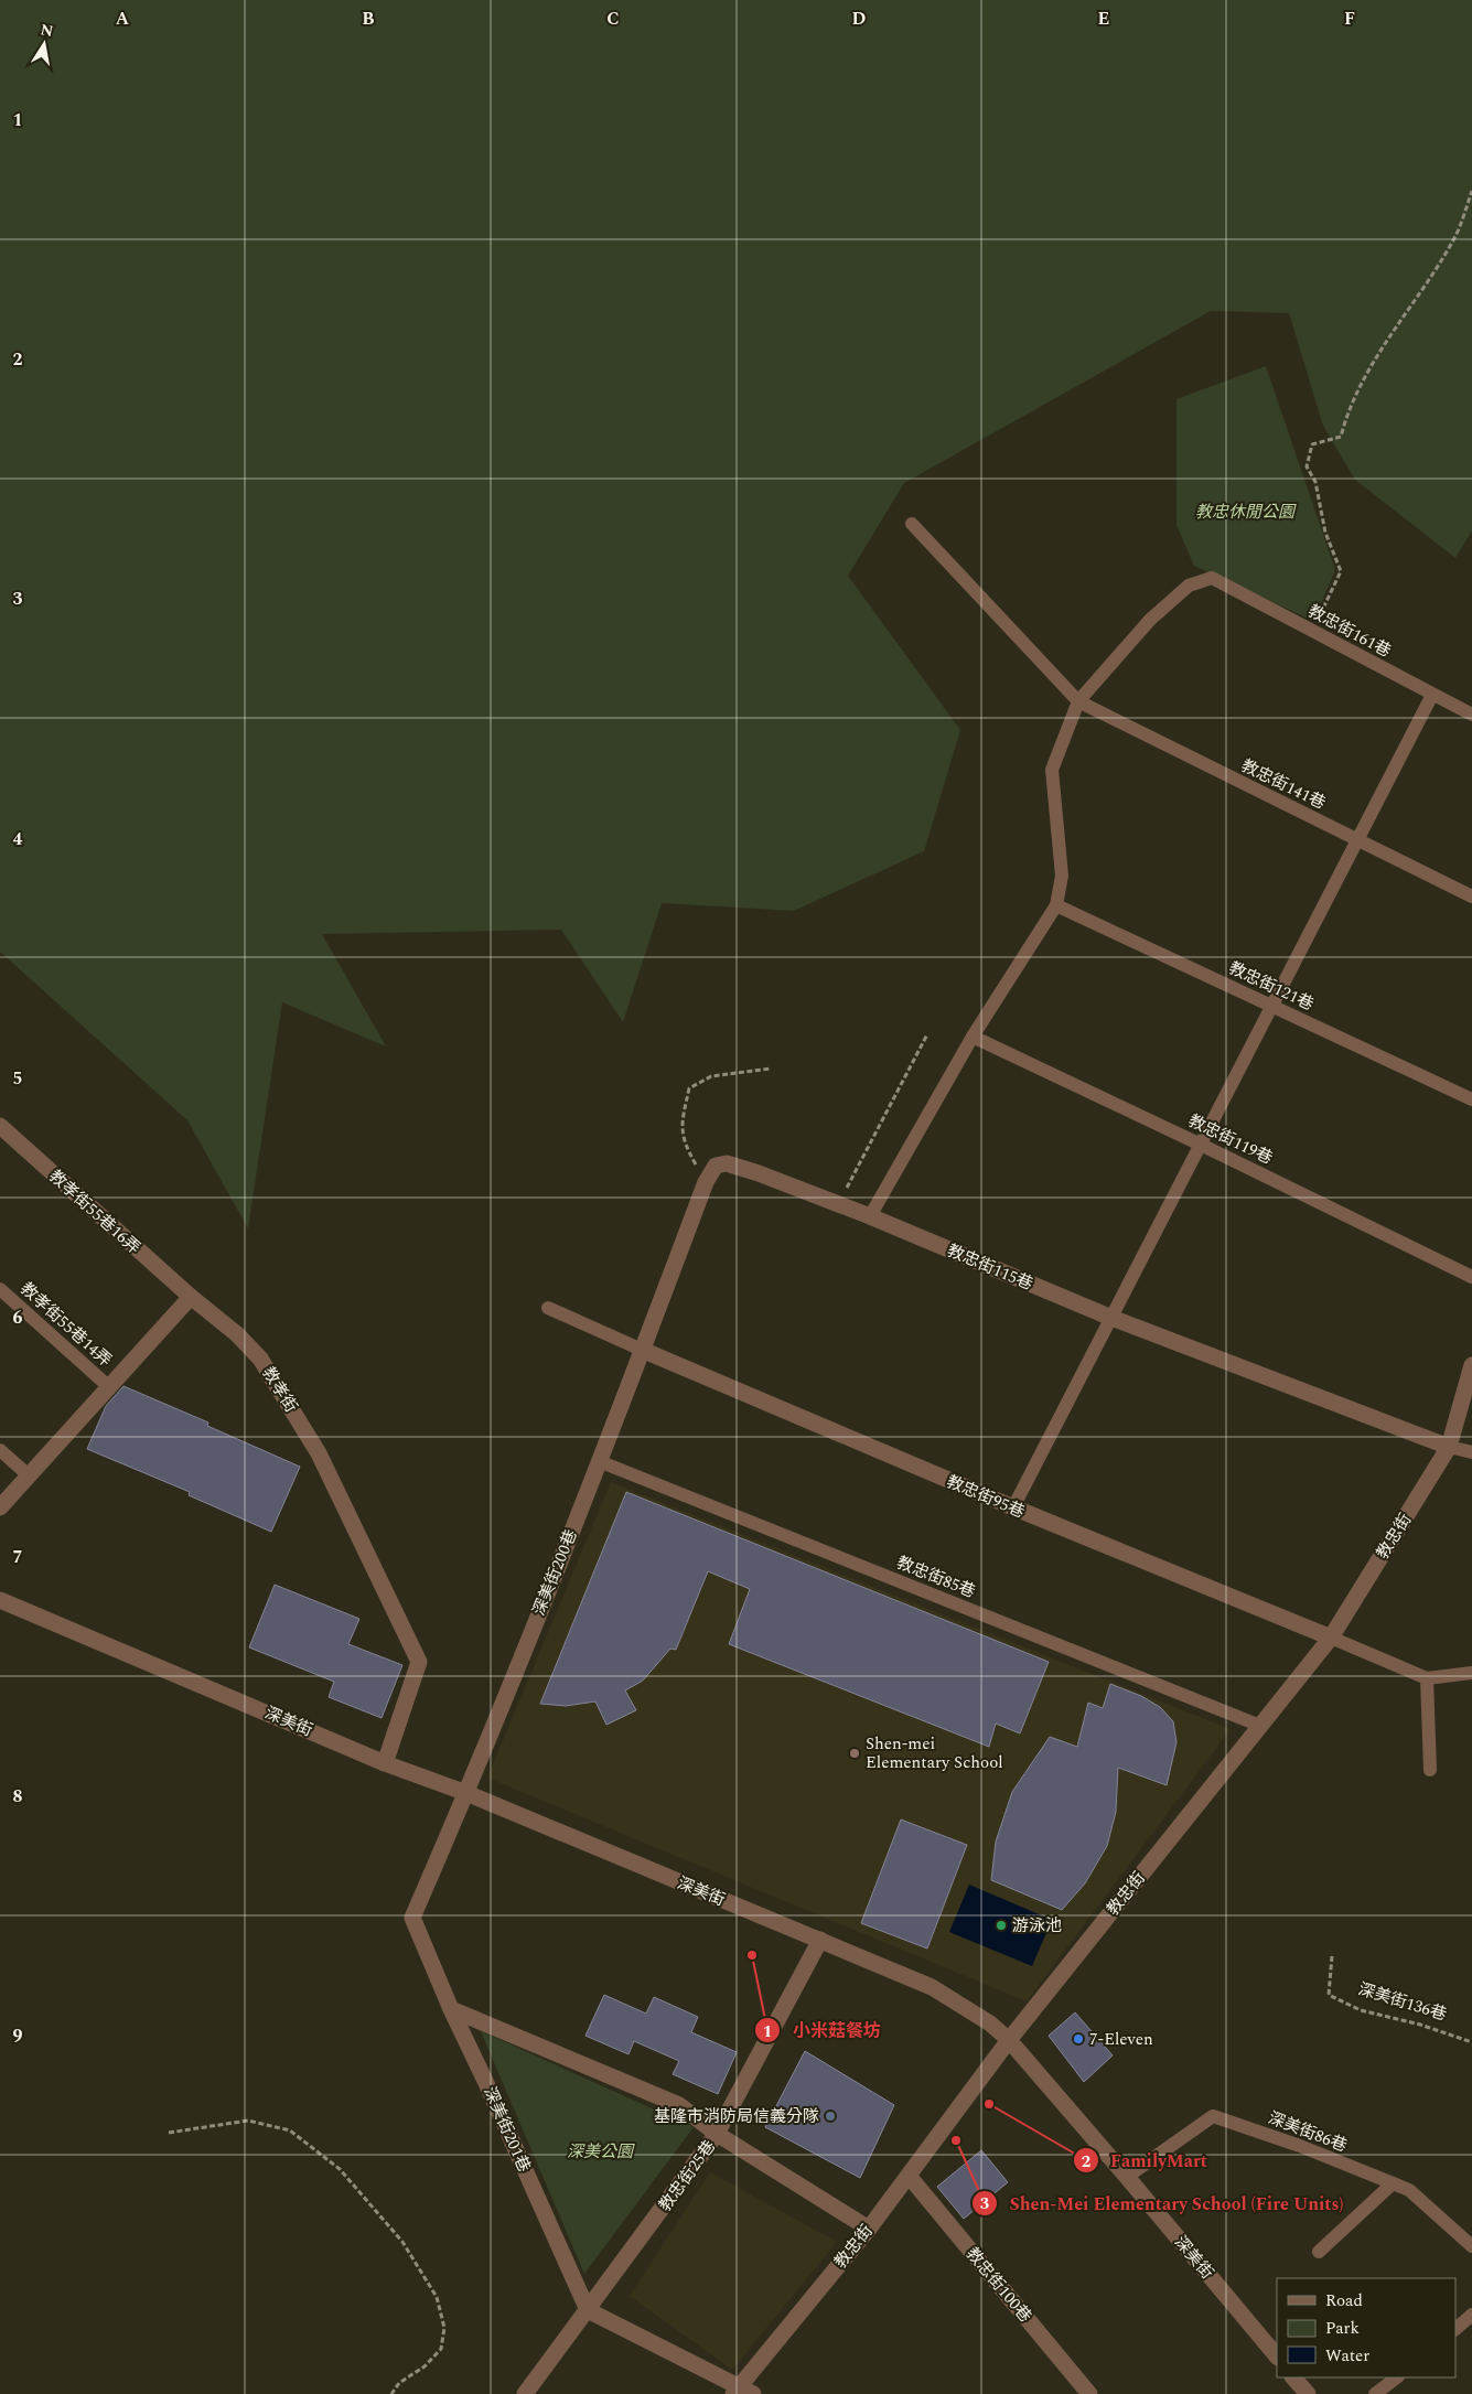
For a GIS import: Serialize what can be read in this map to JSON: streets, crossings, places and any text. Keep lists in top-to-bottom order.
{
  "streets": {
    "street": [
      "教孝街55巷16弄",
      "教忠街115巷",
      "教孝街",
      "教忠街95巷",
      "教忠街",
      "深美街200巷",
      "深美街",
      "深美街201巷",
      "教忠街25巷",
      "教忠街100巷"
    ],
    "lane": [
      "教忠街161巷",
      "教忠街141巷",
      "教忠街121巷",
      "教忠街119巷",
      "教孝街55巷14弄",
      "教忠街85巷",
      "深美街86巷"
    ],
    "path": ["深美街136巷"]
  },
  "crossings": [
    ["教忠街161巷", "教忠街141巷"],
    ["教孝街55巷16弄", "教孝街"],
    ["教忠街115巷", "教忠街95巷"],
    ["教忠街115巷", "教忠街"],
    ["教忠街115巷", "深美街200巷"],
    ["教孝街", "深美街"],
    ["教忠街95巷", "教忠街"],
    ["教忠街95巷", "深美街200巷"],
    ["教忠街", "教忠街85巷"],
    ["教忠街", "深美街"],
    ["教忠街", "教忠街100巷"],
    ["深美街200巷", "教忠街85巷"],
    ["深美街200巷", "深美街"],
    ["深美街200巷", "深美街201巷"],
    ["深美街", "深美街201巷"],
    ["深美街", "深美街86巷"],
    ["深美街", "教忠街25巷"],
    ["深美街201巷", "教忠街25巷"]
  ],
  "parks": ["教忠休閒公園", "深美公園"],
  "places": [
    "Shen-mei Elementary School",
    "游泳池",
    "小米菇餐坊",
    "7-Eleven",
    "FamilyMart",
    "基隆市消防局信義分隊",
    "Shen-Mei Elementary School (Fire Units)"
  ],
  "legend": ["Road", "Park", "Water"],
  "north": "top",
  "grid": {
    "columns": [
      "A",
      "B",
      "C",
      "D",
      "E",
      "F"
    ],
    "rows": [
      "1",
      "2",
      "3",
      "4",
      "5",
      "6",
      "7",
      "8",
      "9"
    ]
  }
}
